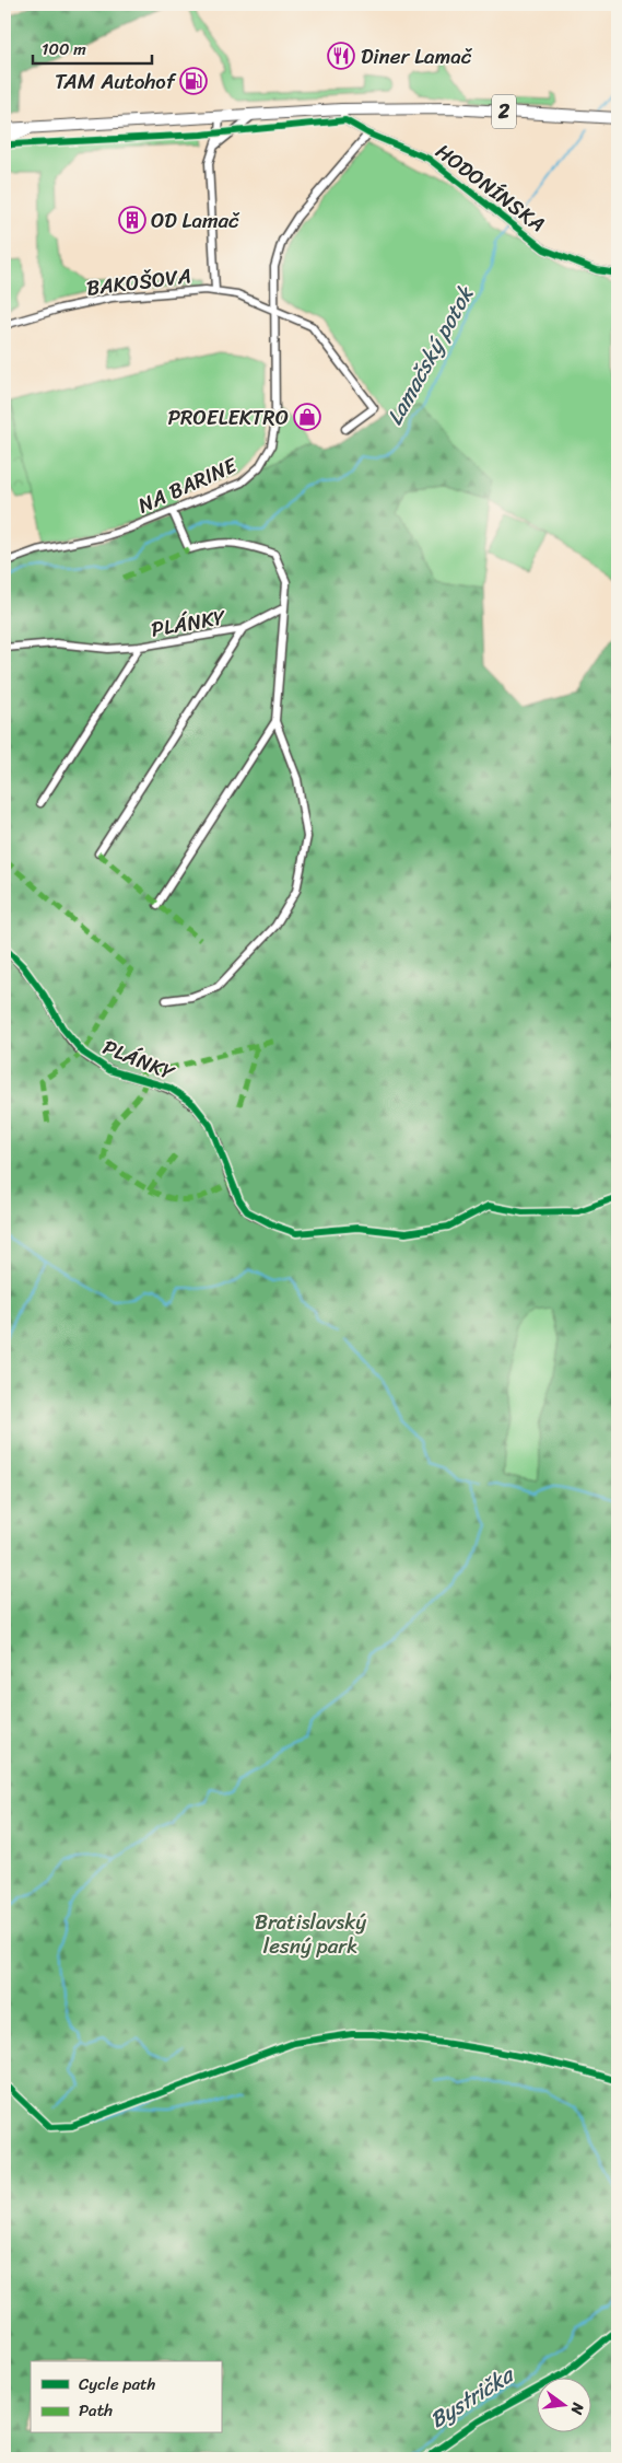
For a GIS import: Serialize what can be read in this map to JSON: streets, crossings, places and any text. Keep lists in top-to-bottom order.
{
  "streets": {
    "main road": ["2", "HODONÍNSKA"],
    "street": ["BAKOŠOVA", "NA BARINE", "PLÁNKY"]
  },
  "crossings": [
    ["HODONÍNSKA", "NA BARINE"],
    ["BAKOŠOVA", "NA BARINE"]
  ],
  "water": ["Lamačský potok", "Bystrička"],
  "parks": ["Bratislavský lesný park"],
  "places": {
    "restaurant": ["Diner Lamač"],
    "fuel station": ["TAM Autohof"],
    "building": ["OD Lamač"],
    "shop": ["PROELEKTRO"]
  },
  "legend": ["Cycle path", "Path"],
  "scale_bar": "100 m",
  "north": "right"
}
